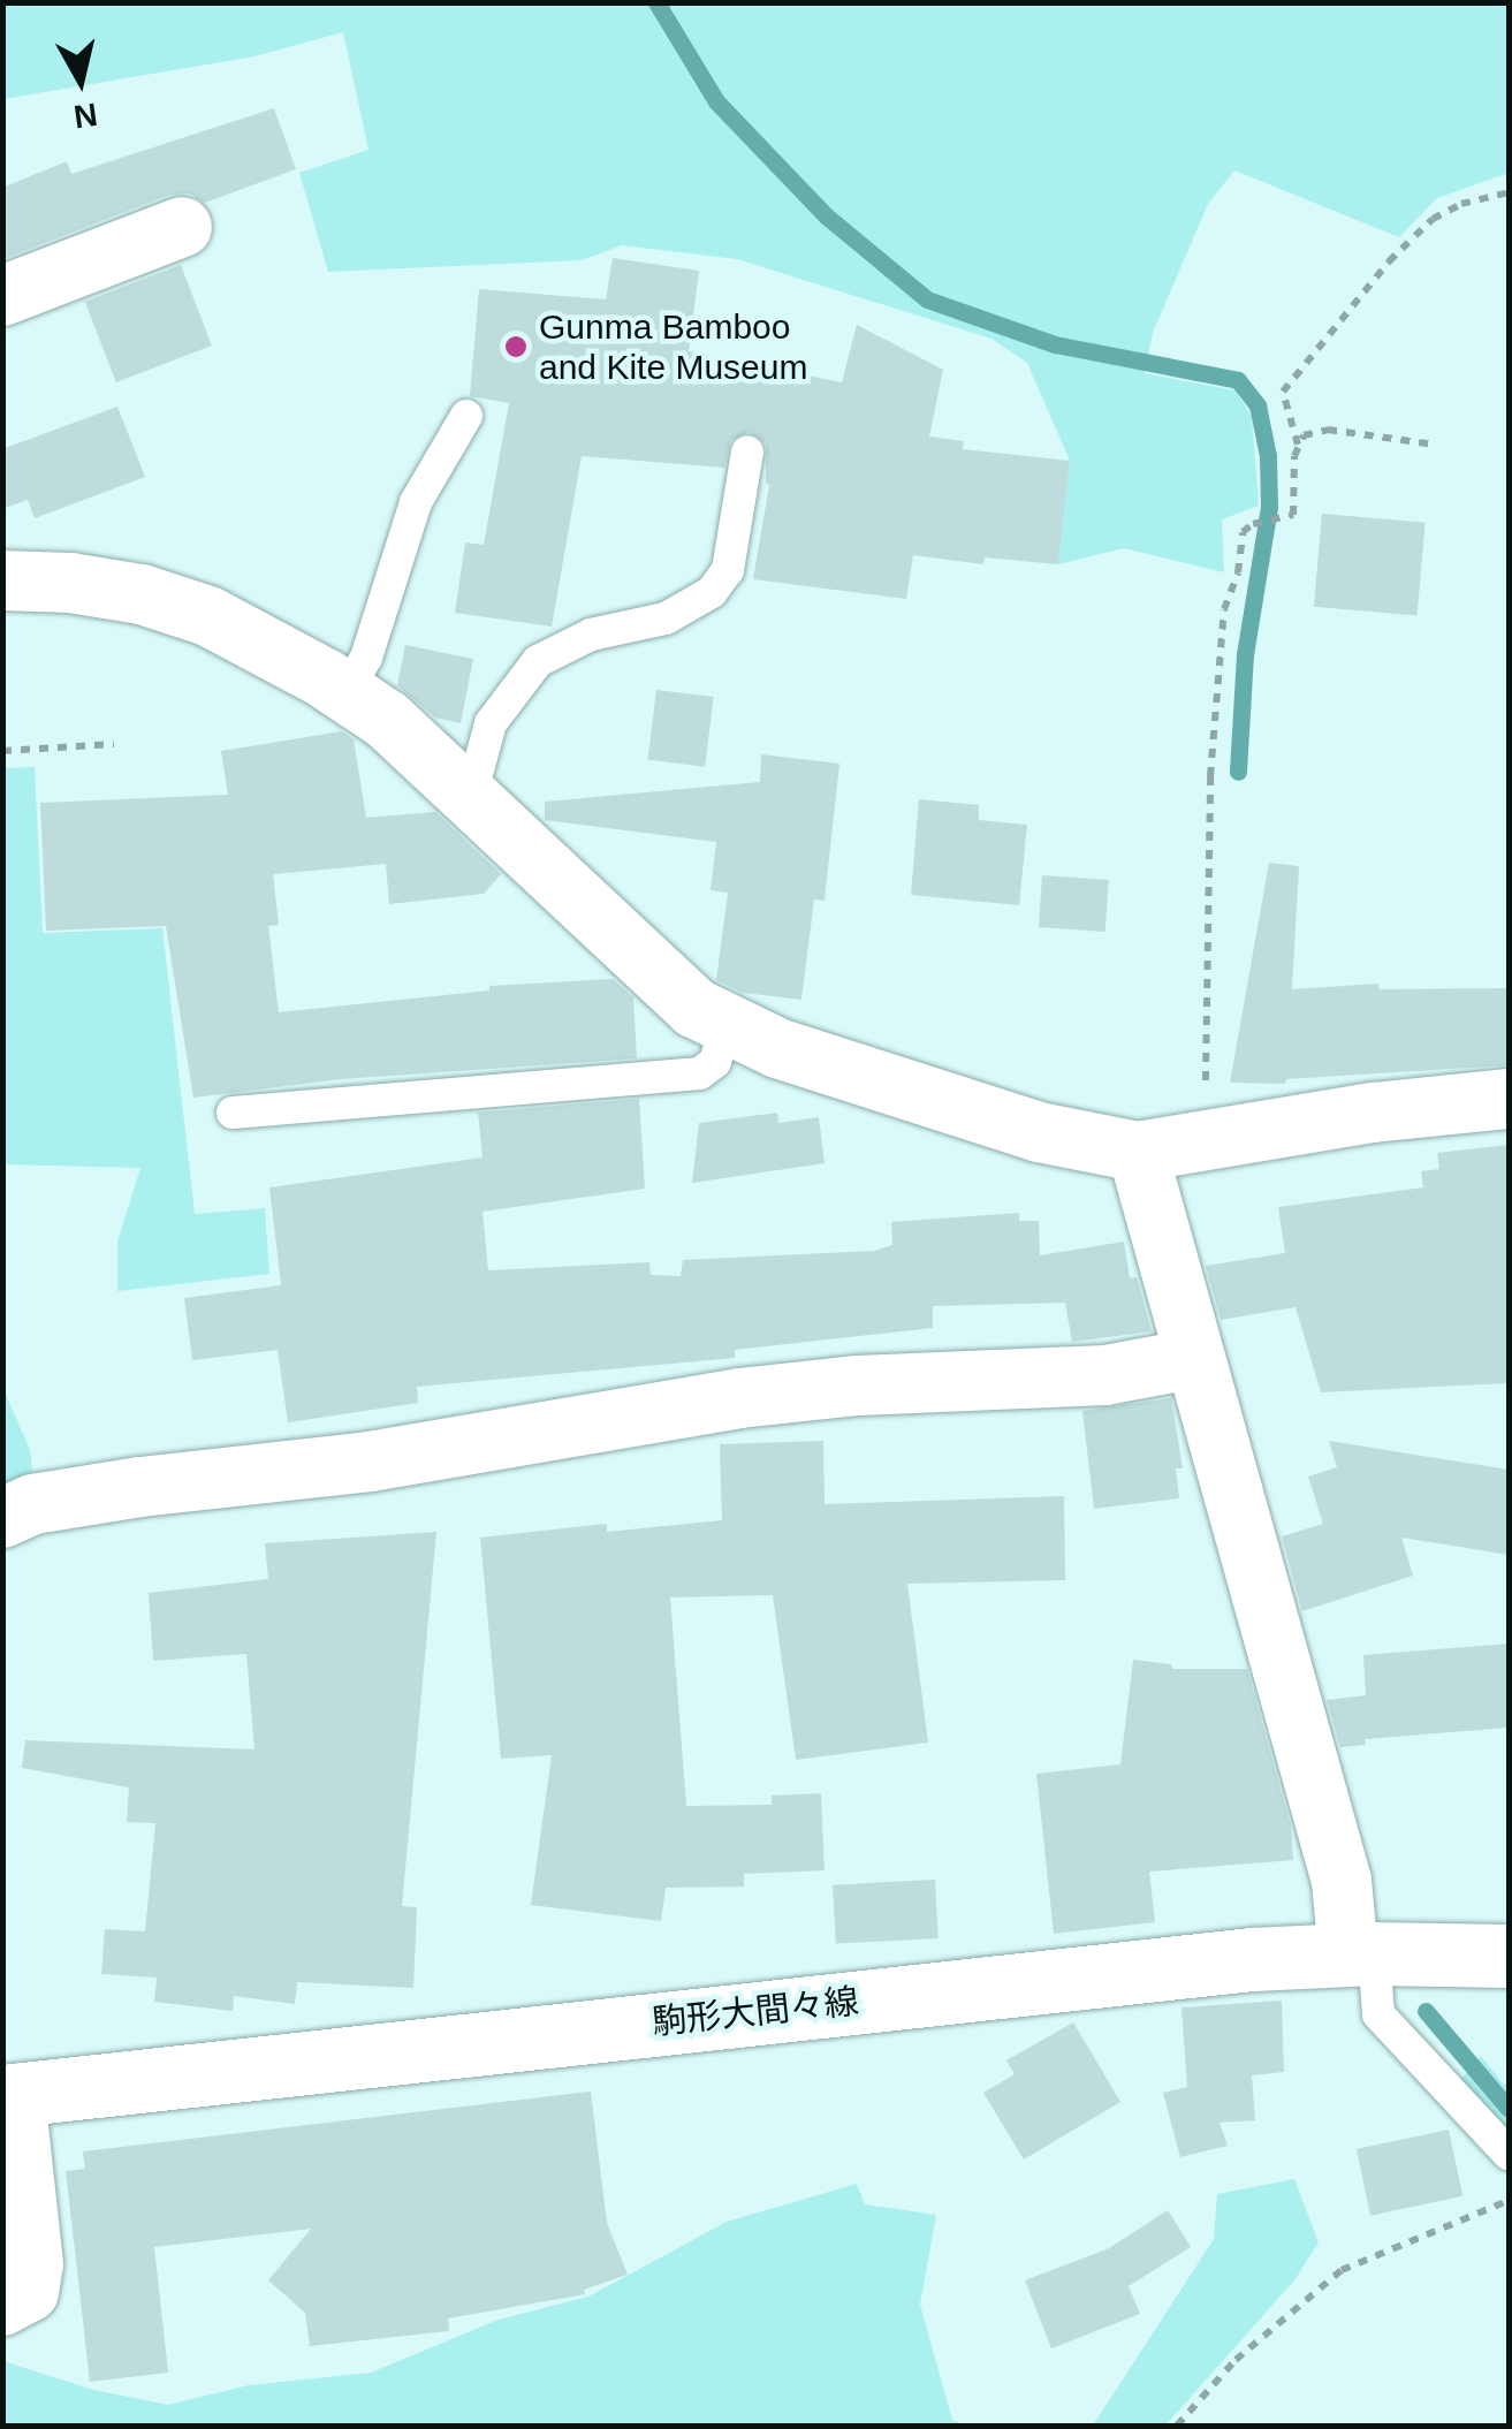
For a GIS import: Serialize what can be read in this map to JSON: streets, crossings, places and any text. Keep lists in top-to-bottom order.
{
  "streets": {
    "main road": ["駒形大間々線"]
  },
  "places": ["Gunma Bamboo and Kite Museum"],
  "north": "bottom"
}
